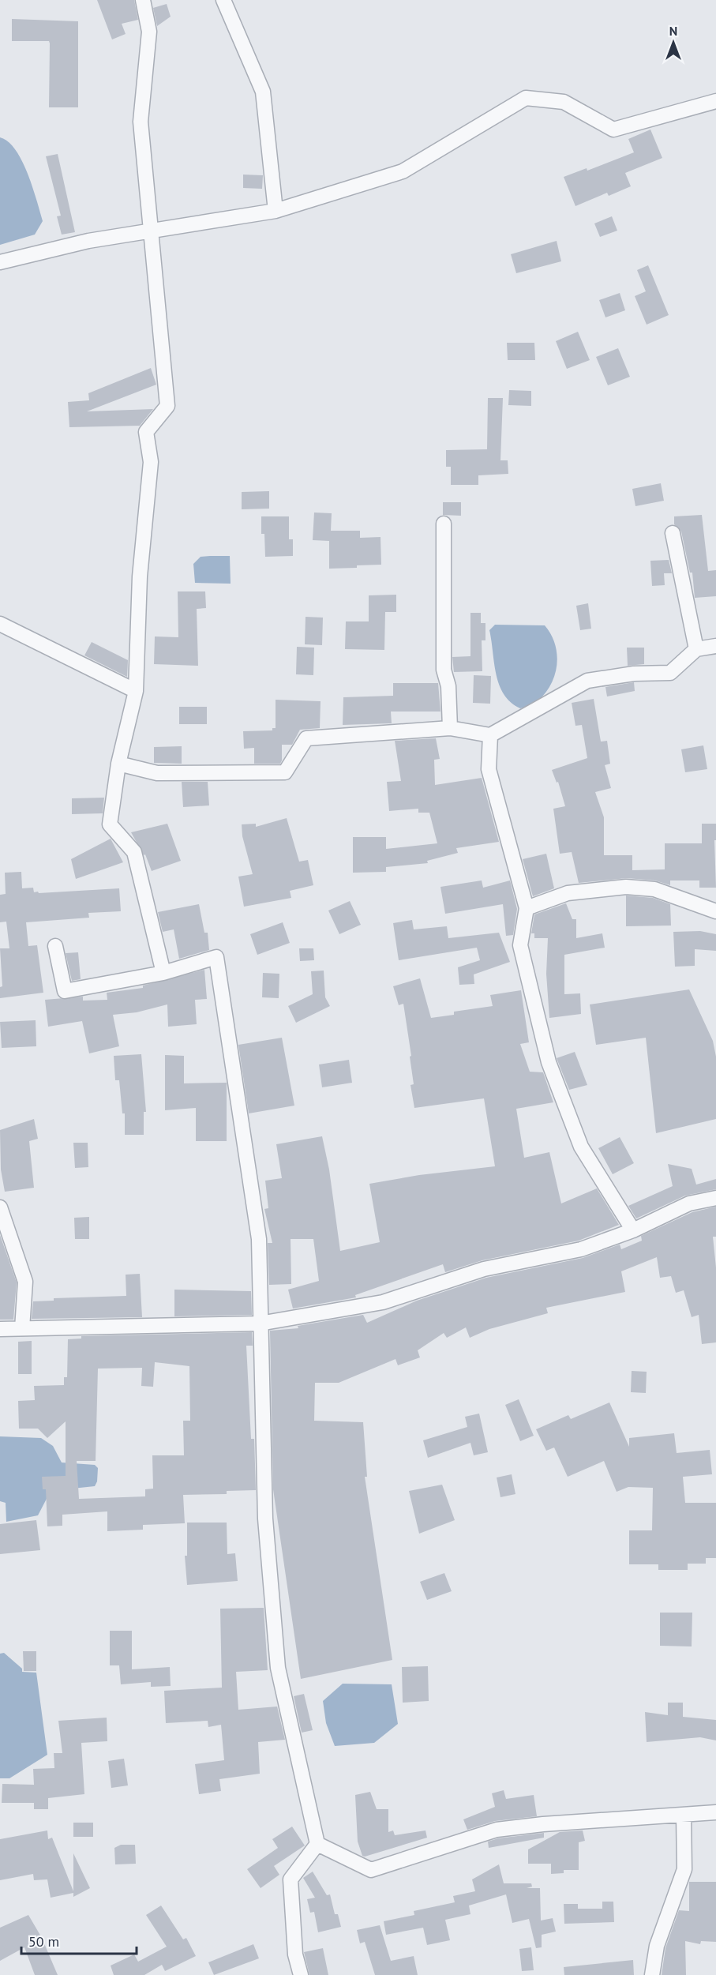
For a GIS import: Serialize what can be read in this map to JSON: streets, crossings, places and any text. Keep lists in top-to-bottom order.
{
  "scale_bar": "50 m",
  "north": "top"
}
